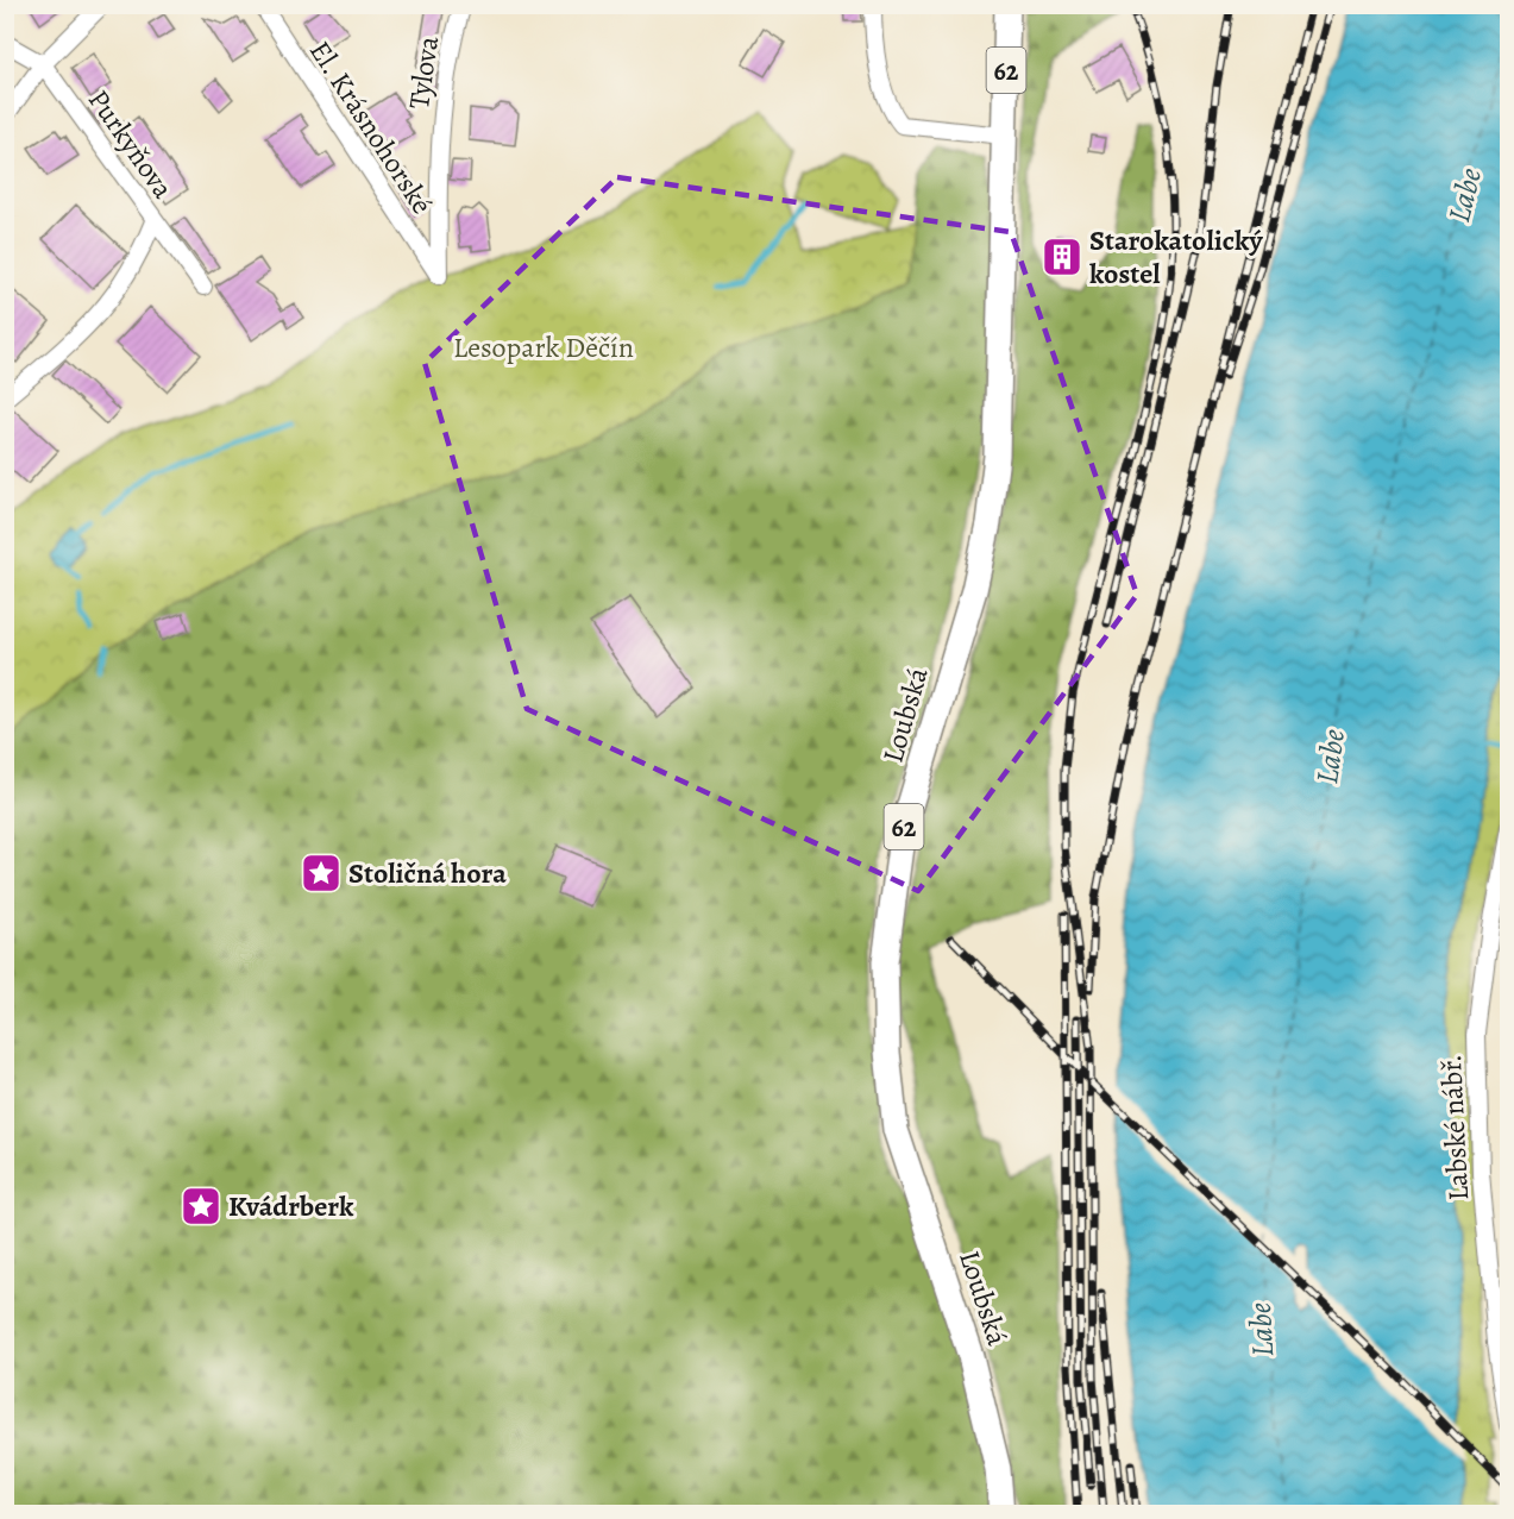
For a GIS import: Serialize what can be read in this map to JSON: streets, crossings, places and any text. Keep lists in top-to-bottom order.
{
  "streets": {
    "main road": ["62", "Loubská"],
    "street": [
      "Tylova",
      "El. Krásnohorské",
      "Purkyňova",
      "Labské nábř."
    ]
  },
  "crossings": [
    ["Tylova", "El. Krásnohorské"]
  ],
  "water": ["Labe"],
  "parks": ["Lesopark Děčín"],
  "places": {
    "building": ["Starokatolický kostel"],
    "place": ["Stoličná hora", "Kvádrberk"]
  }
}
